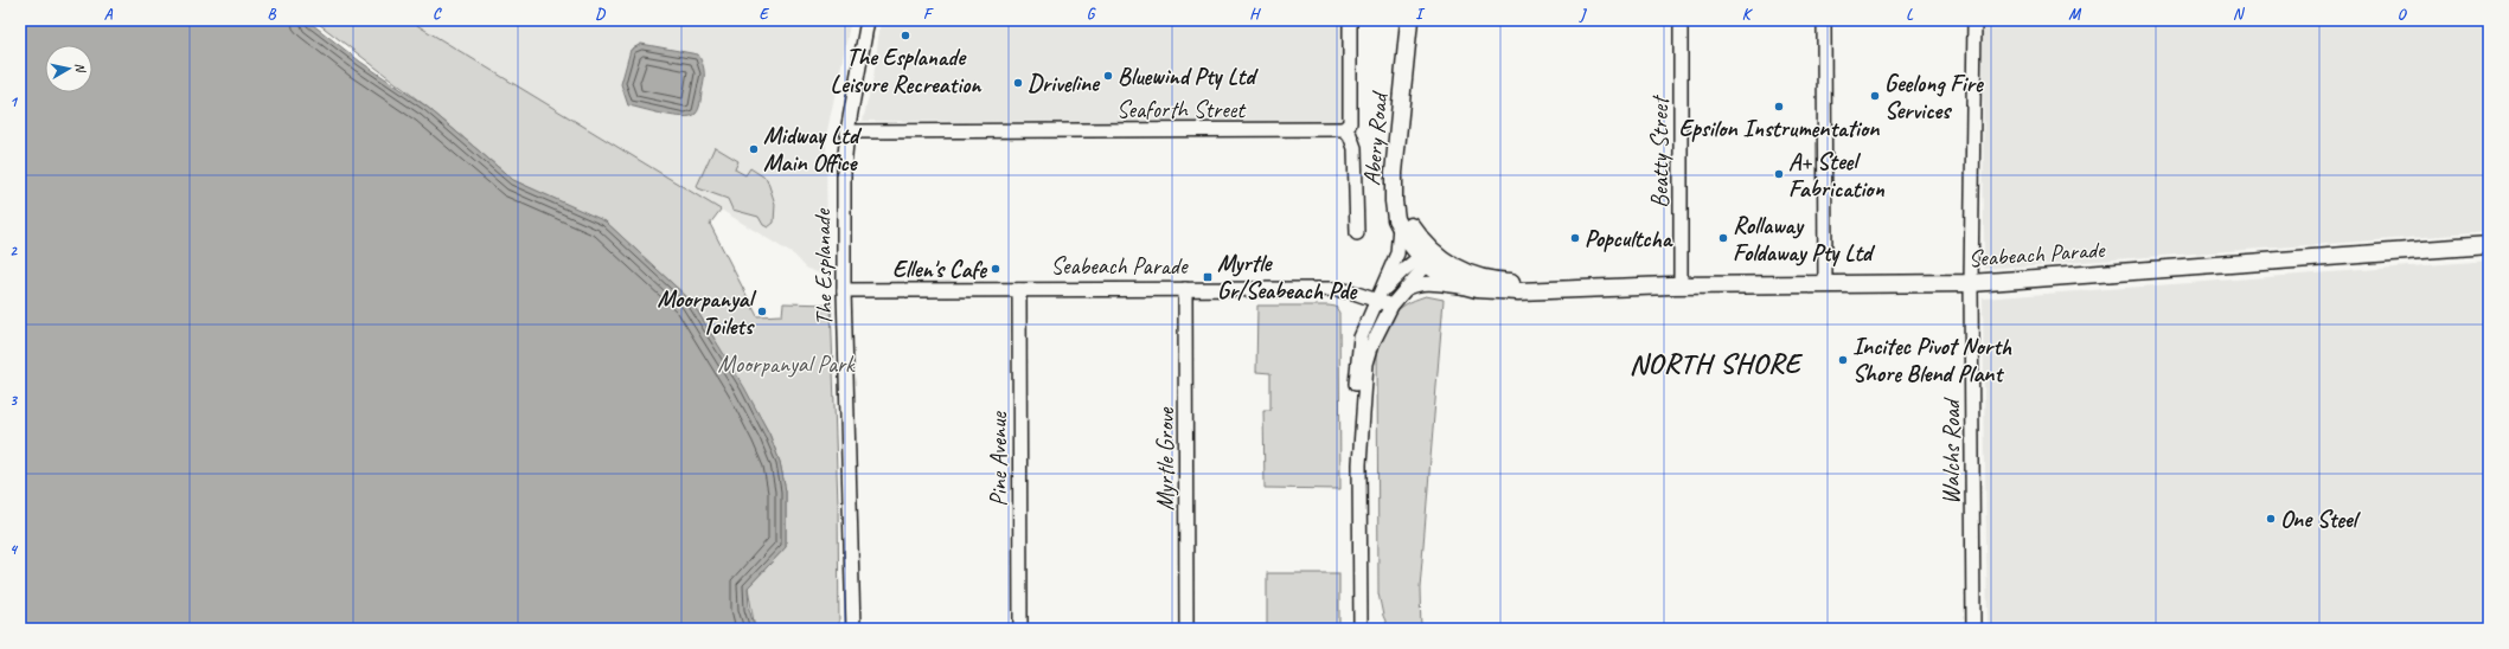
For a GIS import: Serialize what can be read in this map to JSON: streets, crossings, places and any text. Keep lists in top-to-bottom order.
{
  "streets": {
    "main road": ["Abery Road", "Seabeach Parade"],
    "street": [
      "Seaforth Street",
      "Beatty Street",
      "The Esplanade",
      "Walchs Road",
      "Pine Avenue",
      "Myrtle Grove"
    ]
  },
  "crossings": [
    ["Seaforth Street", "The Esplanade"],
    ["Abery Road", "Seabeach Parade"],
    ["Beatty Street", "Seabeach Parade"],
    ["Seabeach Parade", "The Esplanade"],
    ["Seabeach Parade", "Walchs Road"],
    ["Seabeach Parade", "Pine Avenue"],
    ["Seabeach Parade", "Myrtle Grove"]
  ],
  "districts": ["NORTH SHORE"],
  "parks": ["Moorpanyal Park"],
  "places": {
    "other": [
      "The Esplanade Leisure Recreation",
      "Bluewind Pty Ltd",
      "Driveline",
      "Geelong Fire Services",
      "Epsilon Instrumentation",
      "Midway Ltd Main Office",
      "A+ Steel Fabrication",
      "Popcultcha",
      "Rollaway Foldaway Pty Ltd",
      "Ellen's Cafe",
      "Moorpanyal Toilets",
      "Incitec Pivot North Shore Blend Plant",
      "One Steel"
    ],
    "transit": ["Myrtle Gr/Seabeach Pde"]
  },
  "north": "right",
  "grid": {
    "columns": [
      "A",
      "B",
      "C",
      "D",
      "E",
      "F",
      "G",
      "H",
      "I",
      "J",
      "K",
      "L",
      "M",
      "N",
      "O"
    ],
    "rows": [
      "1",
      "2",
      "3",
      "4"
    ]
  }
}
